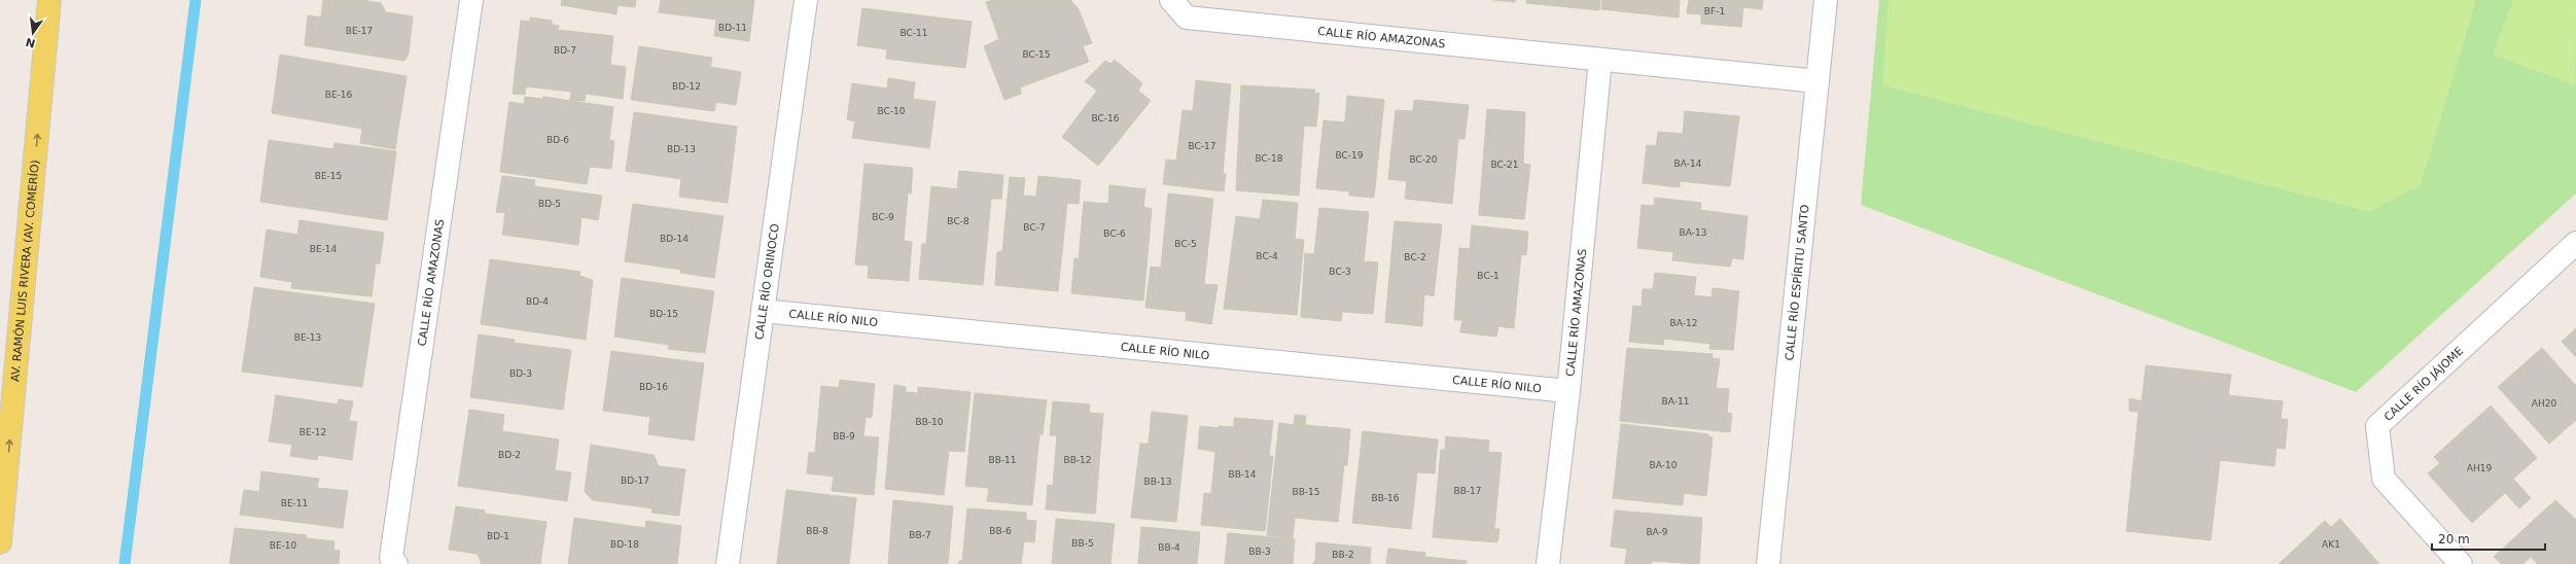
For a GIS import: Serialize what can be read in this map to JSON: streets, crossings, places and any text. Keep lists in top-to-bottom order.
{
  "streets": {
    "main road": ["AV. RAMÓN LUIS RIVERA (AV. COMERÍO)"],
    "street": [
      "CALLE RÍO AMAZONAS",
      "CALLE RÍO ORINOCO",
      "CALLE RÍO ESPÍRITU SANTO",
      "CALLE RÍO NILO",
      "CALLE RÍO JÁJOME"
    ]
  },
  "crossings": [
    ["CALLE RÍO AMAZONAS", "CALLE RÍO ESPÍRITU SANTO"],
    ["CALLE RÍO AMAZONAS", "CALLE RÍO NILO"],
    ["CALLE RÍO ORINOCO", "CALLE RÍO NILO"]
  ],
  "one_way": ["AV. RAMÓN LUIS RIVERA (AV. COMERÍO)"],
  "house_numbers": [
    "BF-1",
    "BD-11",
    "BE-17",
    "BC-11",
    "BD-7",
    "BC-15",
    "BD-12",
    "BE-16",
    "BC-10",
    "BC-16",
    "BD-6",
    "BC-17",
    "BD-13",
    "BC-19",
    "BC-18",
    "BC-20",
    "BA-14",
    "BC-21",
    "BE-15",
    "BD-5",
    "BC-9",
    "BC-8",
    "BC-7",
    "BA-13",
    "BC-6",
    "BD-14",
    "BC-5",
    "BE-14",
    "BC-4",
    "BC-2",
    "BC-3",
    "BC-1",
    "BD-4",
    "BD-15",
    "BA-12",
    "BE-13",
    "BD-3",
    "BD-16",
    "BA-11",
    "AH20",
    "BB-10",
    "BE-12",
    "BB-9",
    "BD-2",
    "BB-11",
    "BB-12",
    "BA-10",
    "AH19",
    "BB-14",
    "BD-17",
    "BB-13",
    "BB-17",
    "BB-15",
    "BB-16",
    "BE-11",
    "BB-8",
    "BB-6",
    "BA-9",
    "BB-7",
    "BD-1",
    "BB-5",
    "BD-18",
    "AK1",
    "BE-10",
    "BB-4",
    "BB-3",
    "BB-2"
  ],
  "scale_bar": "20 m",
  "north": "bottom"
}
